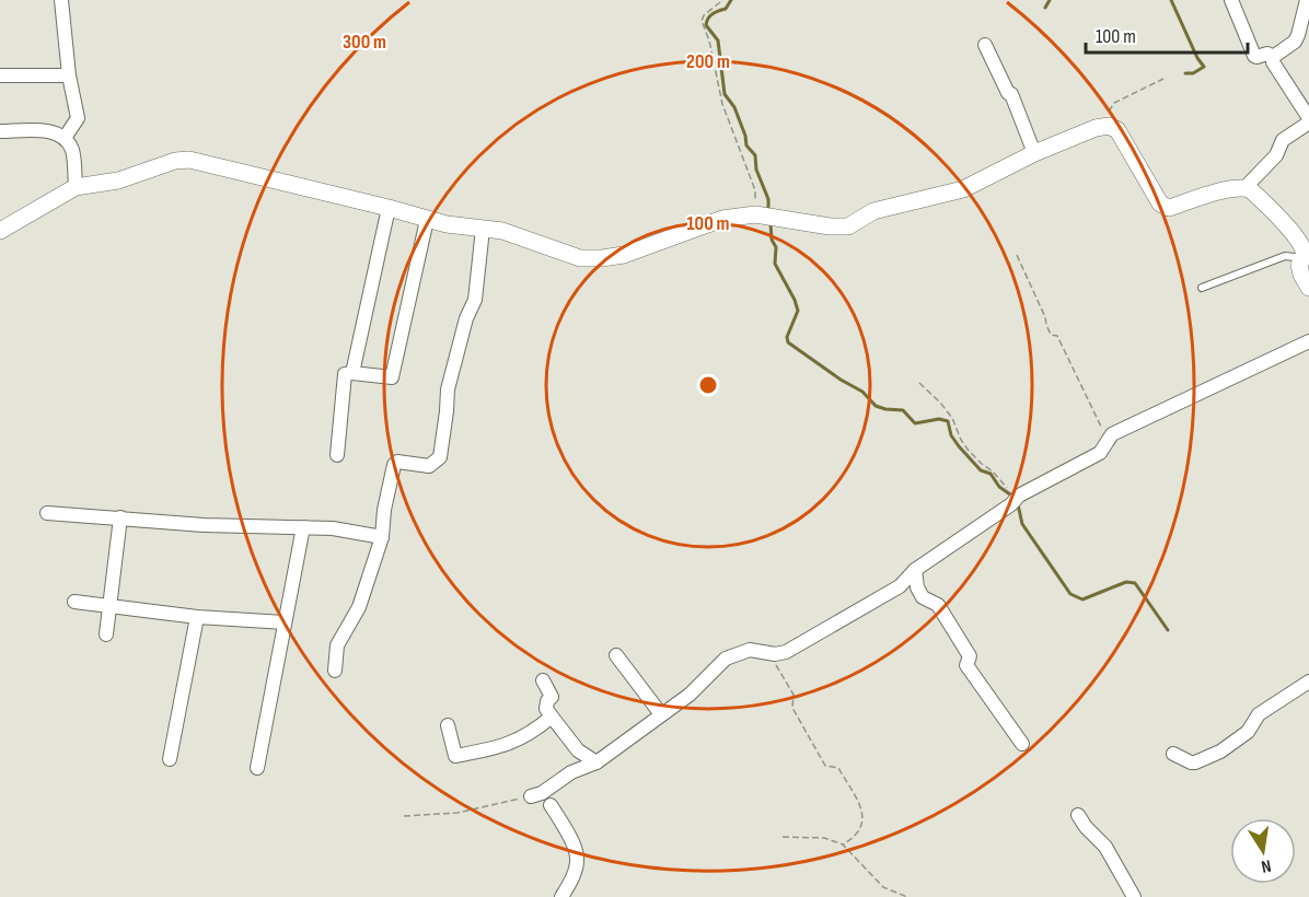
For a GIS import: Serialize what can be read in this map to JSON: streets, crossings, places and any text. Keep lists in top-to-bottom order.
{
  "scale_bar": "100 m",
  "north": "bottom",
  "rings": ["300 m", "200 m", "100 m"]
}
